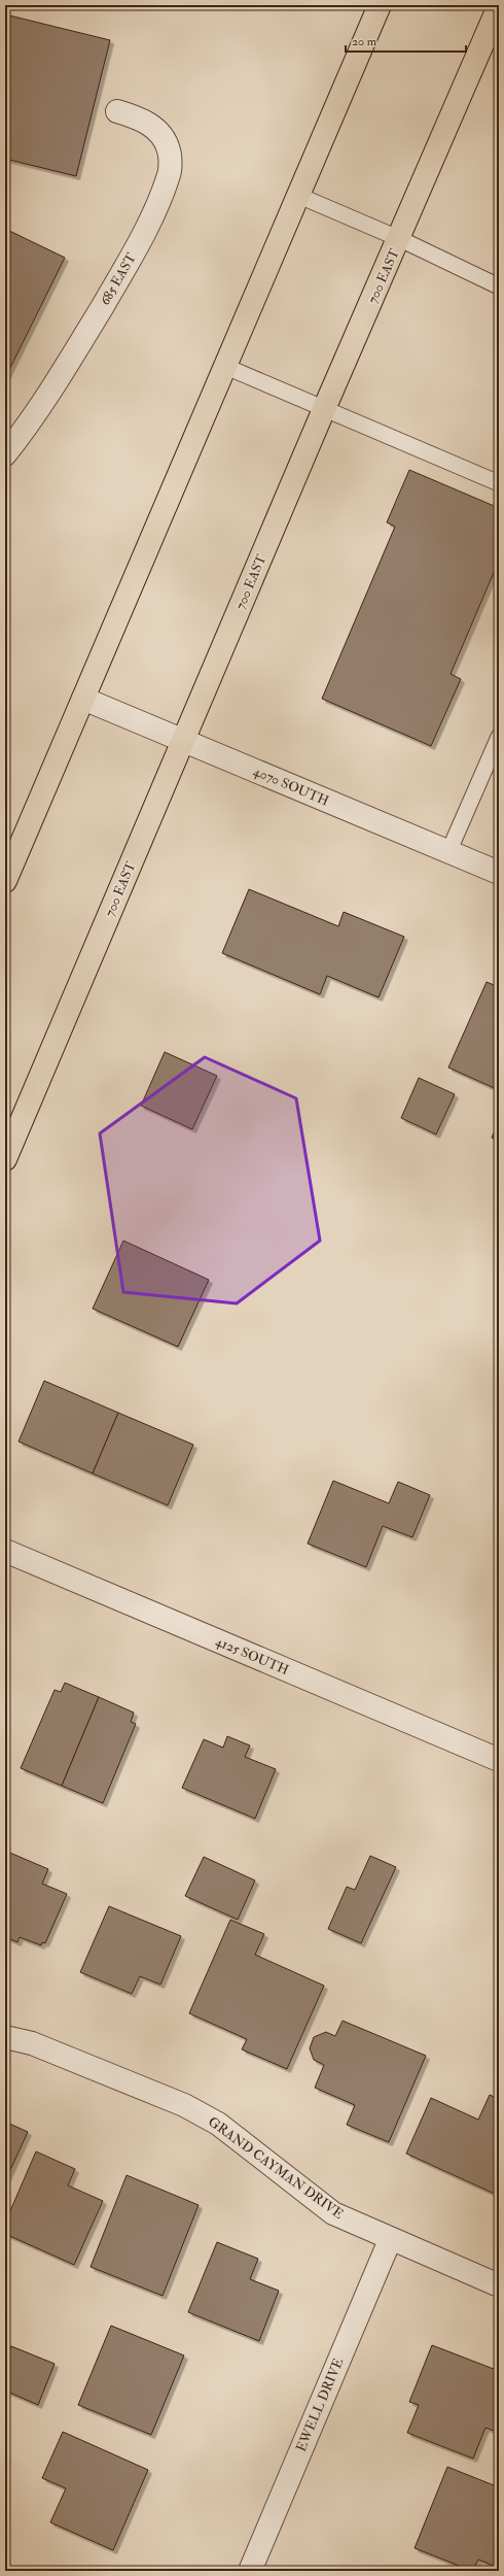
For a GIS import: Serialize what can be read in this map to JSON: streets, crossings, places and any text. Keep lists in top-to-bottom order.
{
  "streets": {
    "main road": ["700 EAST"],
    "street": [
      "685 EAST",
      "4070 SOUTH",
      "4125 SOUTH",
      "GRAND CAYMAN DRIVE",
      "EWELL DRIVE"
    ]
  },
  "crossings": [
    ["700 EAST", "4070 SOUTH"],
    ["GRAND CAYMAN DRIVE", "EWELL DRIVE"]
  ],
  "scale_bar": "20 m"
}
